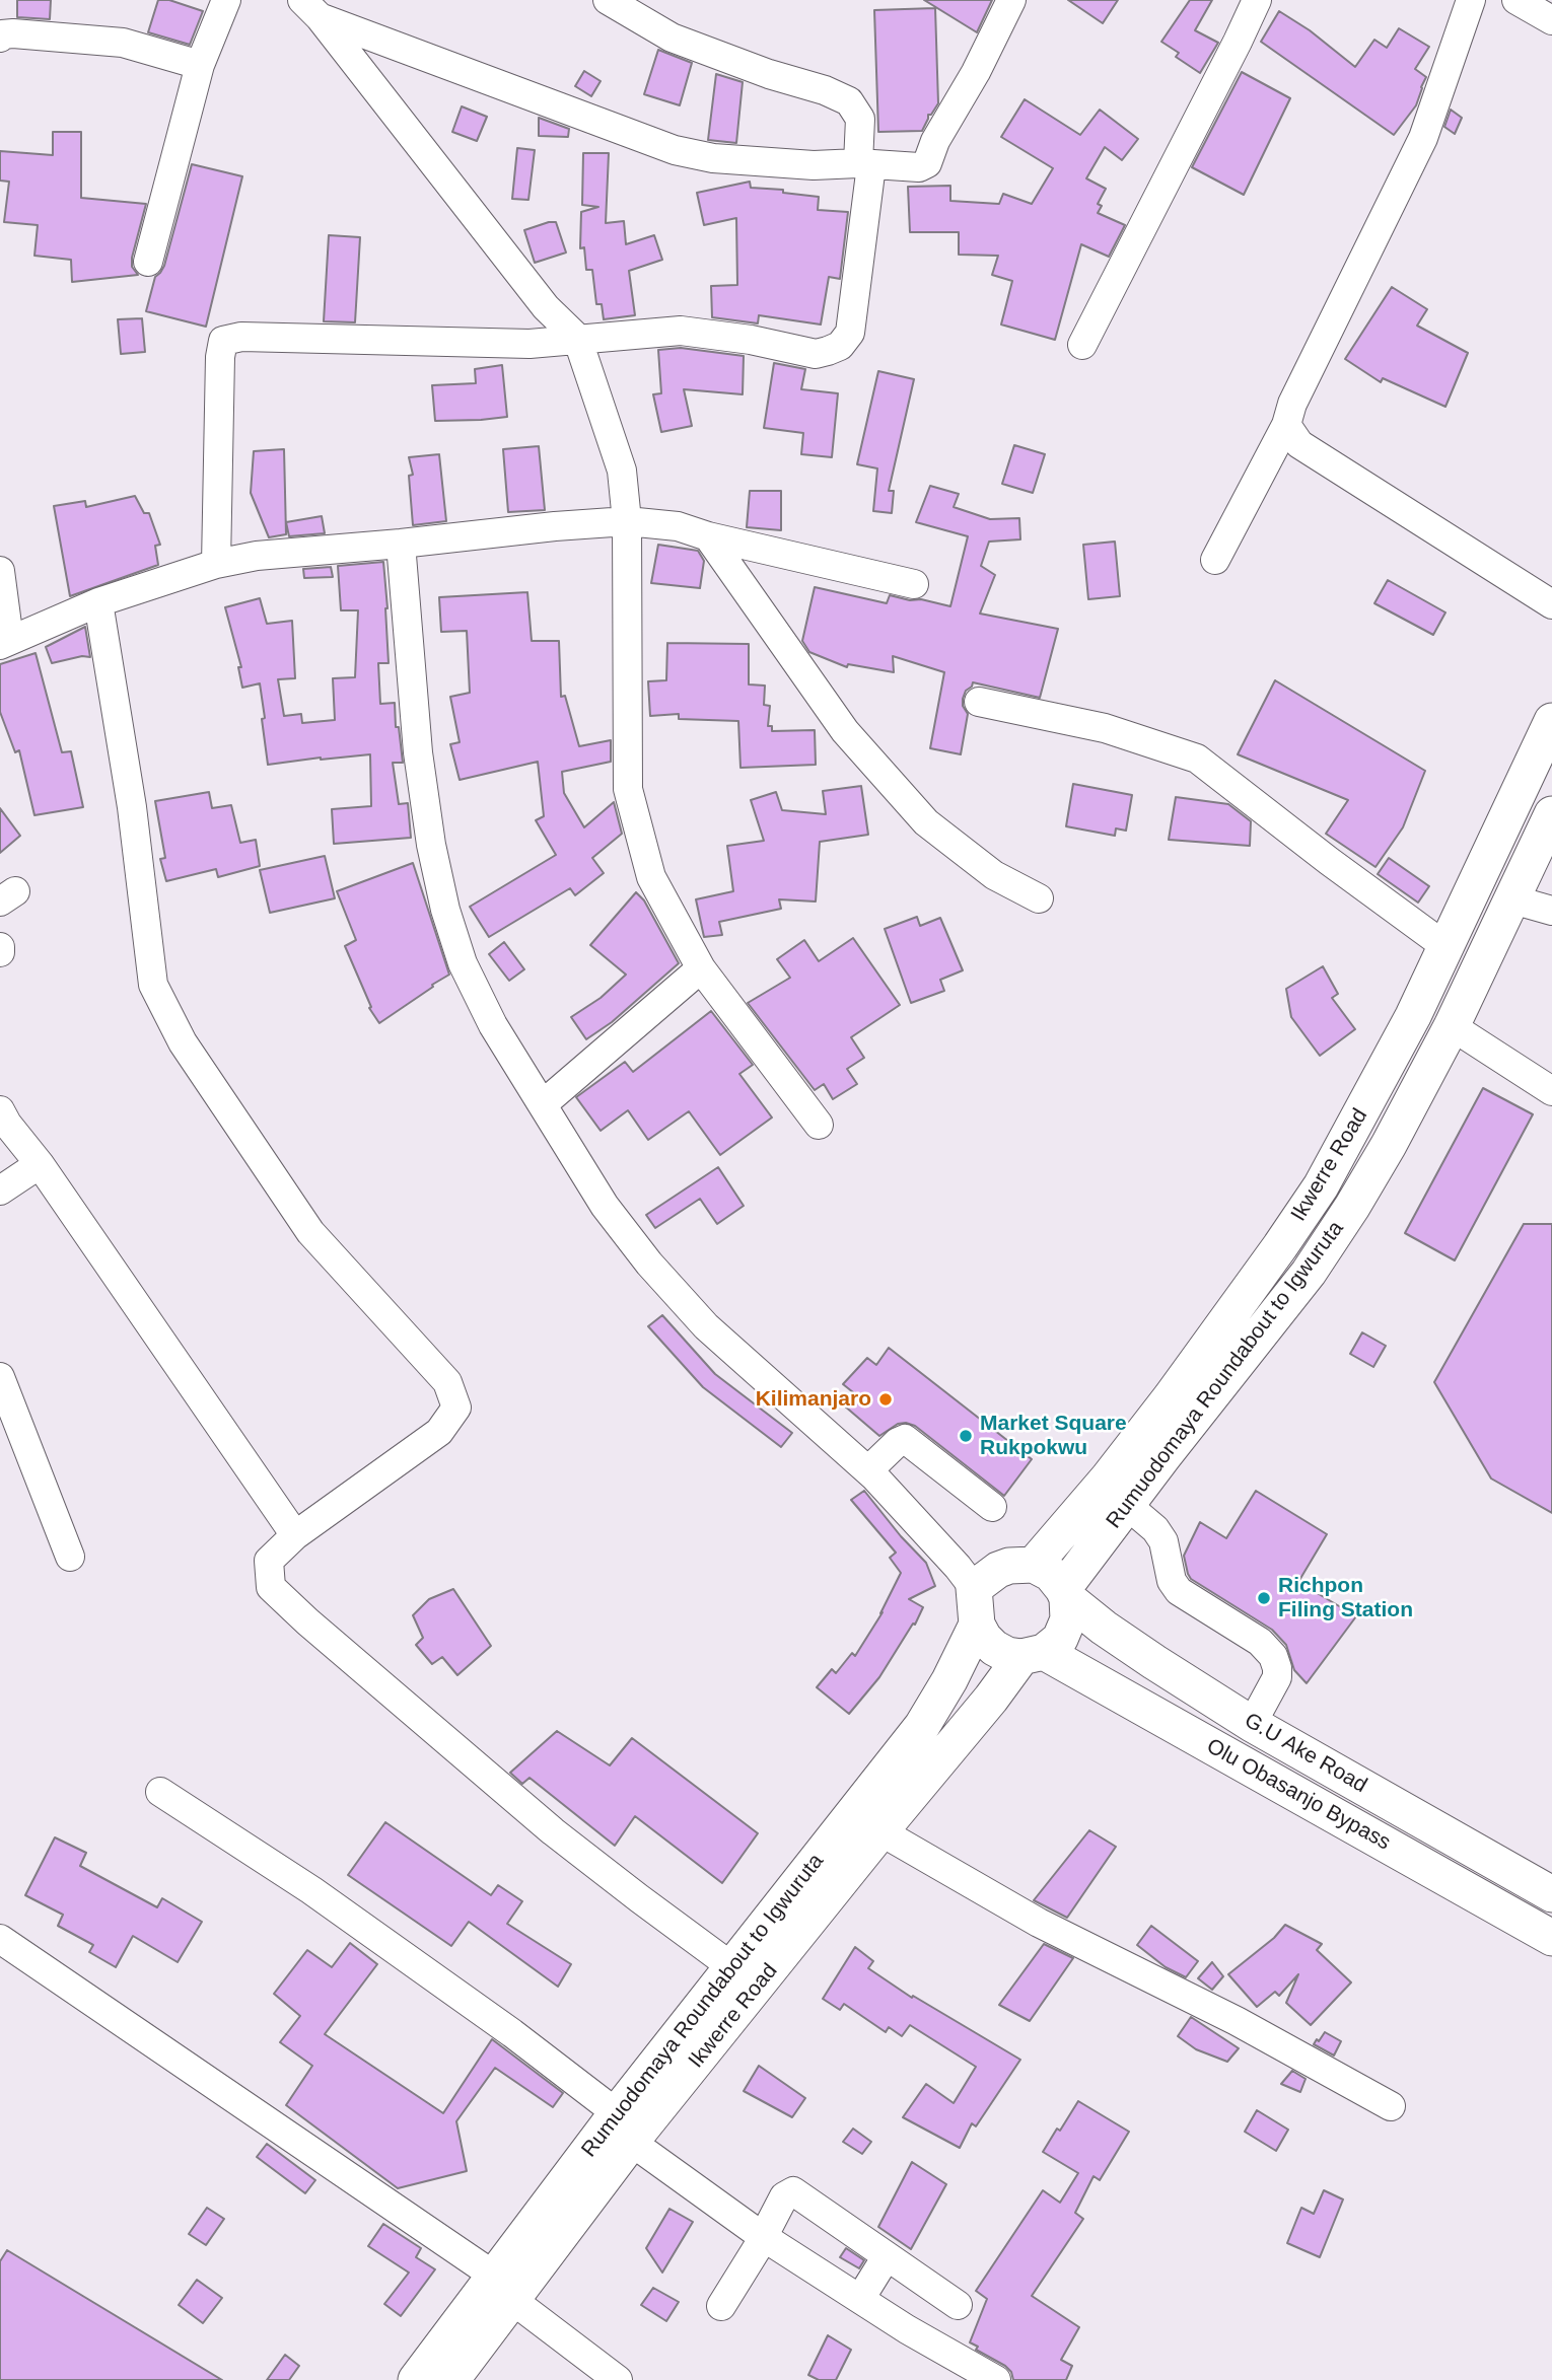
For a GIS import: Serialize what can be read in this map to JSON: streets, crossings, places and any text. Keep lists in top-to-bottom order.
{
  "streets": {
    "main road": [
      "Ikwerre Road",
      "Rumuodomaya Roundabout to Igwuruta",
      "G.U Ake Road",
      "Olu Obasanjo Bypass"
    ]
  },
  "crossings": [
    ["Ikwerre Road", "Rumuodomaya Roundabout to Igwuruta"],
    ["Ikwerre Road", "G.U Ake Road"],
    ["Ikwerre Road", "Olu Obasanjo Bypass"],
    ["Rumuodomaya Roundabout to Igwuruta", "G.U Ake Road"],
    ["Rumuodomaya Roundabout to Igwuruta", "Olu Obasanjo Bypass"],
    ["G.U Ake Road", "Olu Obasanjo Bypass"]
  ],
  "places": ["Kilimanjaro", "Market Square Rukpokwu", "Richpon Filing Station"]
}
